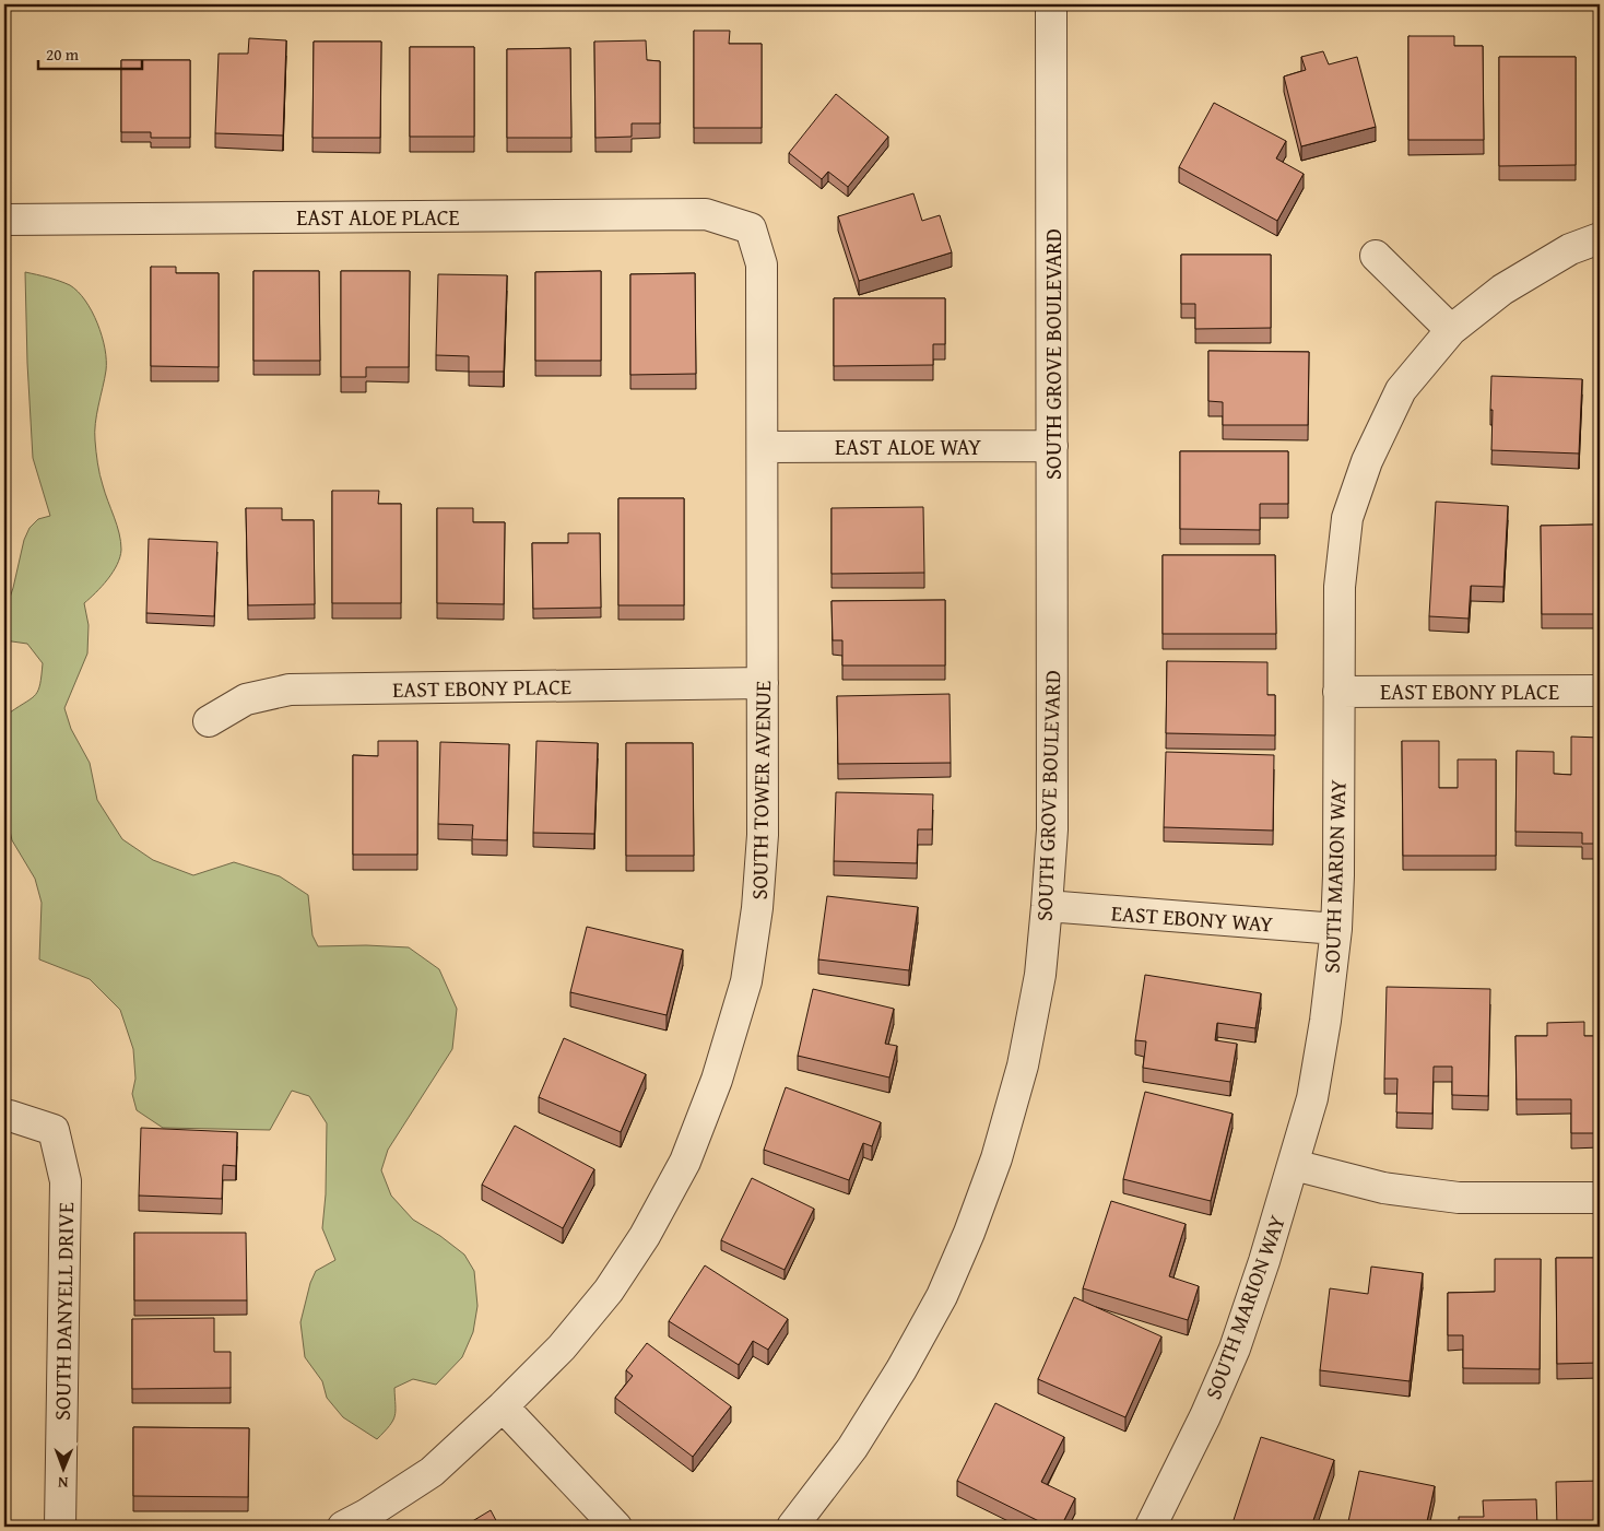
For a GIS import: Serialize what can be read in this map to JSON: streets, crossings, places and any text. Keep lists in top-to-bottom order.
{
  "streets": {
    "street": [
      "EAST ALOE PLACE",
      "SOUTH GROVE BOULEVARD",
      "EAST ALOE WAY",
      "EAST EBONY PLACE",
      "SOUTH TOWER AVENUE",
      "SOUTH MARION WAY",
      "EAST EBONY WAY",
      "SOUTH DANYELL DRIVE"
    ]
  },
  "crossings": [
    ["EAST ALOE PLACE", "SOUTH TOWER AVENUE"],
    ["SOUTH GROVE BOULEVARD", "EAST ALOE WAY"],
    ["SOUTH GROVE BOULEVARD", "EAST EBONY WAY"],
    ["EAST ALOE WAY", "SOUTH TOWER AVENUE"],
    ["EAST EBONY PLACE", "SOUTH TOWER AVENUE"],
    ["EAST EBONY PLACE", "SOUTH MARION WAY"],
    ["SOUTH MARION WAY", "EAST EBONY WAY"]
  ],
  "scale_bar": "20 m",
  "north": "bottom"
}
